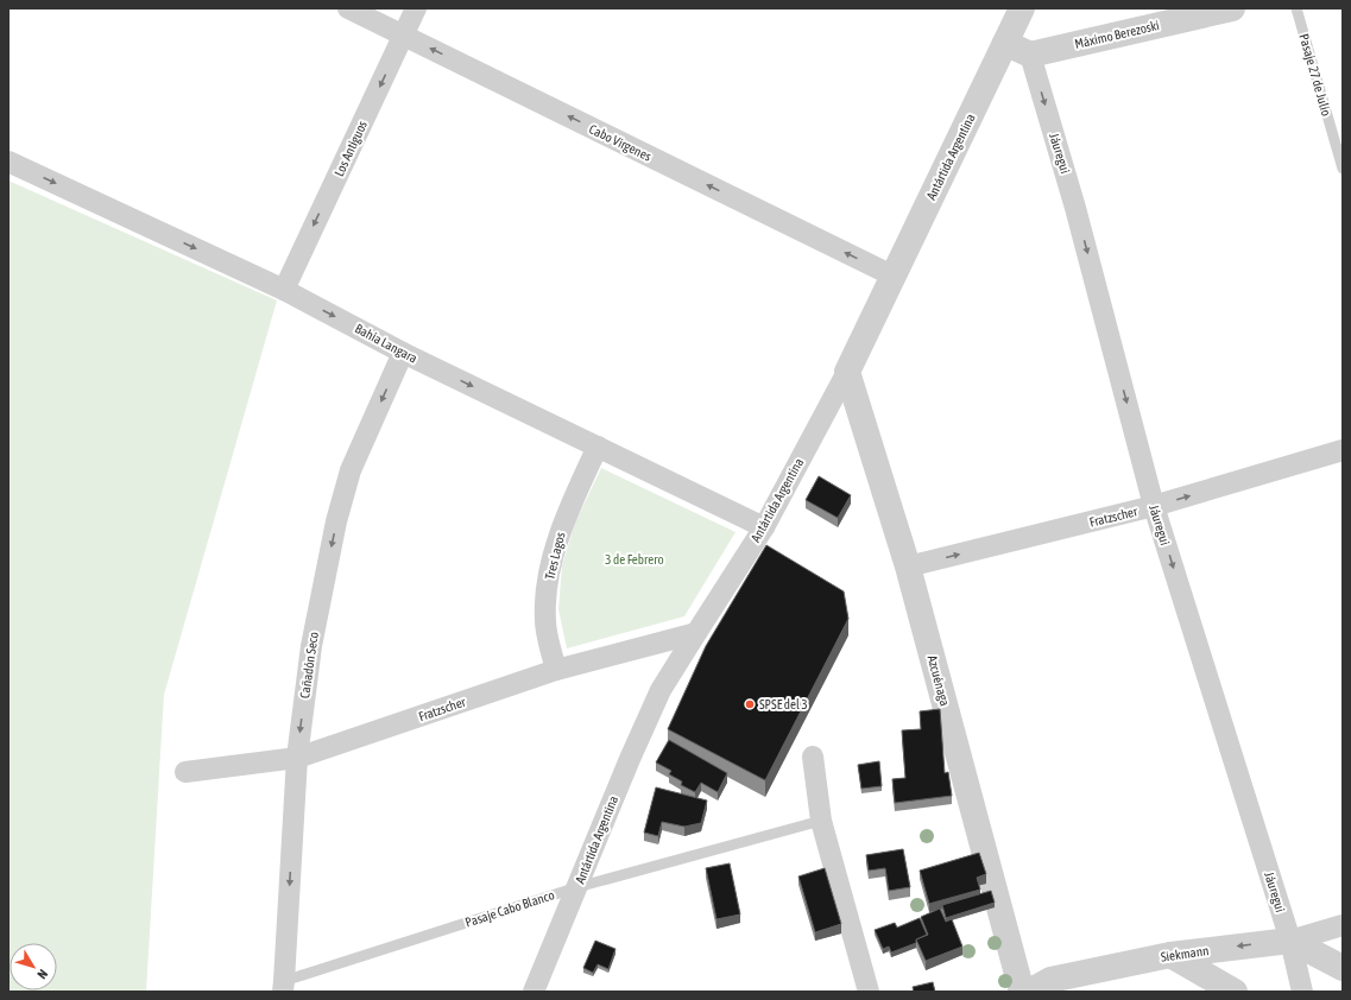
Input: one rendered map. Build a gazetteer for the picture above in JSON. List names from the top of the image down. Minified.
{"streets":{"street":["Máximo Berezoski","Cabo Virgenes","Los Antiguos","Jáuregui","Antártida Argentina","Bahía Langara","Fratzscher","Tres Lagos","Cañadón Seco","Azcuénaga","Siekmann"],"lane":["Pasaje 27 de Julio","Pasaje Cabo Blanco"]},"crossings":[["Máximo Berezoski","Jáuregui"],["Cabo Virgenes","Los Antiguos"],["Cabo Virgenes","Antártida Argentina"],["Los Antiguos","Bahía Langara"],["Jáuregui","Fratzscher"],["Jáuregui","Siekmann"],["Antártida Argentina","Bahía Langara"],["Antártida Argentina","Fratzscher"],["Antártida Argentina","Azcuénaga"],["Antártida Argentina","Pasaje Cabo Blanco"],["Bahía Langara","Tres Lagos"],["Bahía Langara","Cañadón Seco"],["Fratzscher","Tres Lagos"],["Fratzscher","Cañadón Seco"],["Fratzscher","Azcuénaga"],["Cañadón Seco","Pasaje Cabo Blanco"]],"one_way":["Cabo Virgenes","Los Antiguos","Jáuregui","Bahía Langara","Fratzscher","Cañadón Seco","Siekmann"],"parks":["3 de Febrero"],"places":["SPSE del 3"],"north":"bottom right"}
